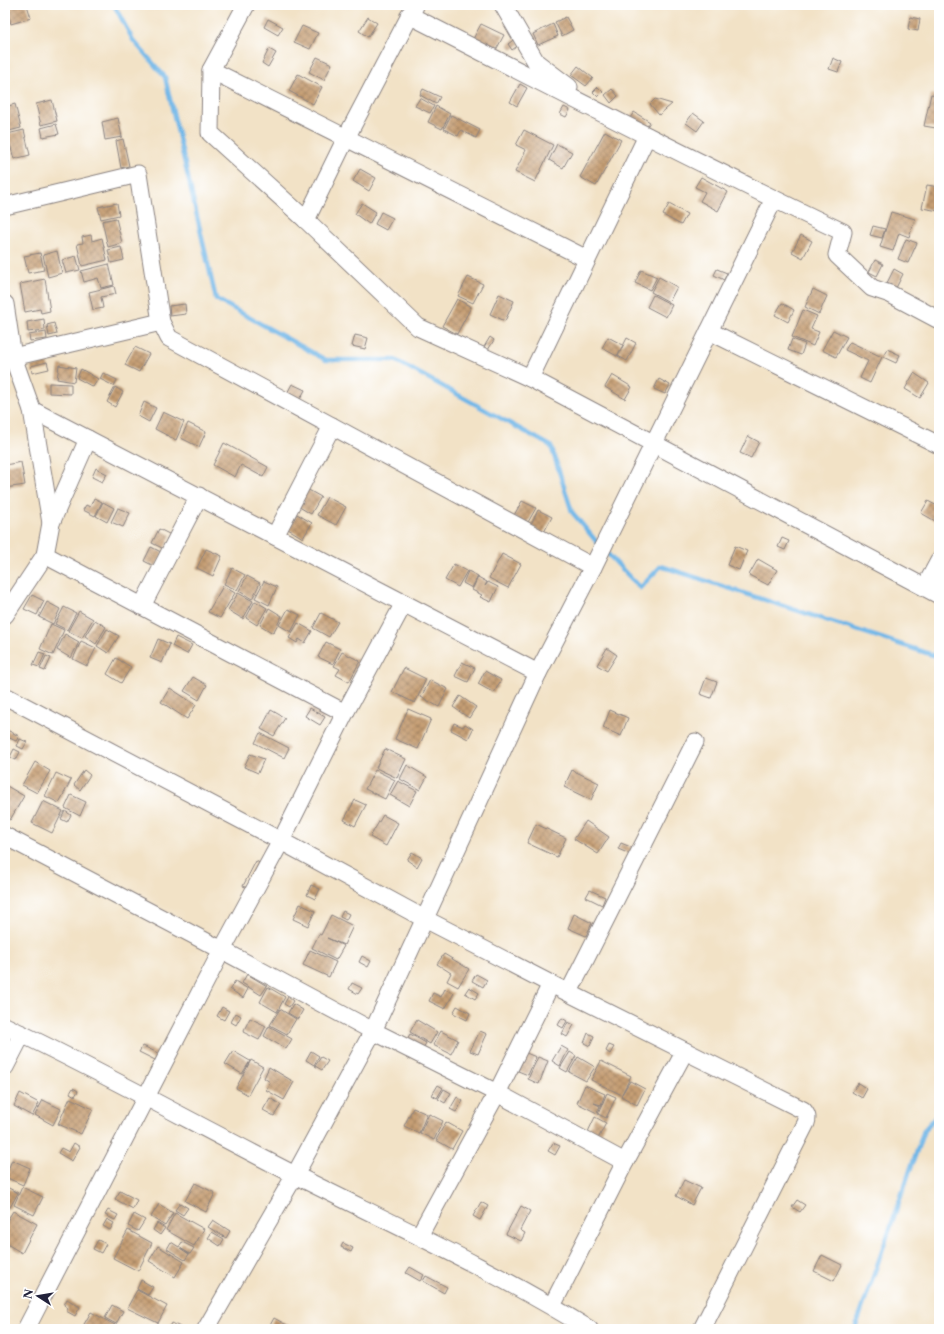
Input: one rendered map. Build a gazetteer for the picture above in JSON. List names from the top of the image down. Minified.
{"north":"left"}
